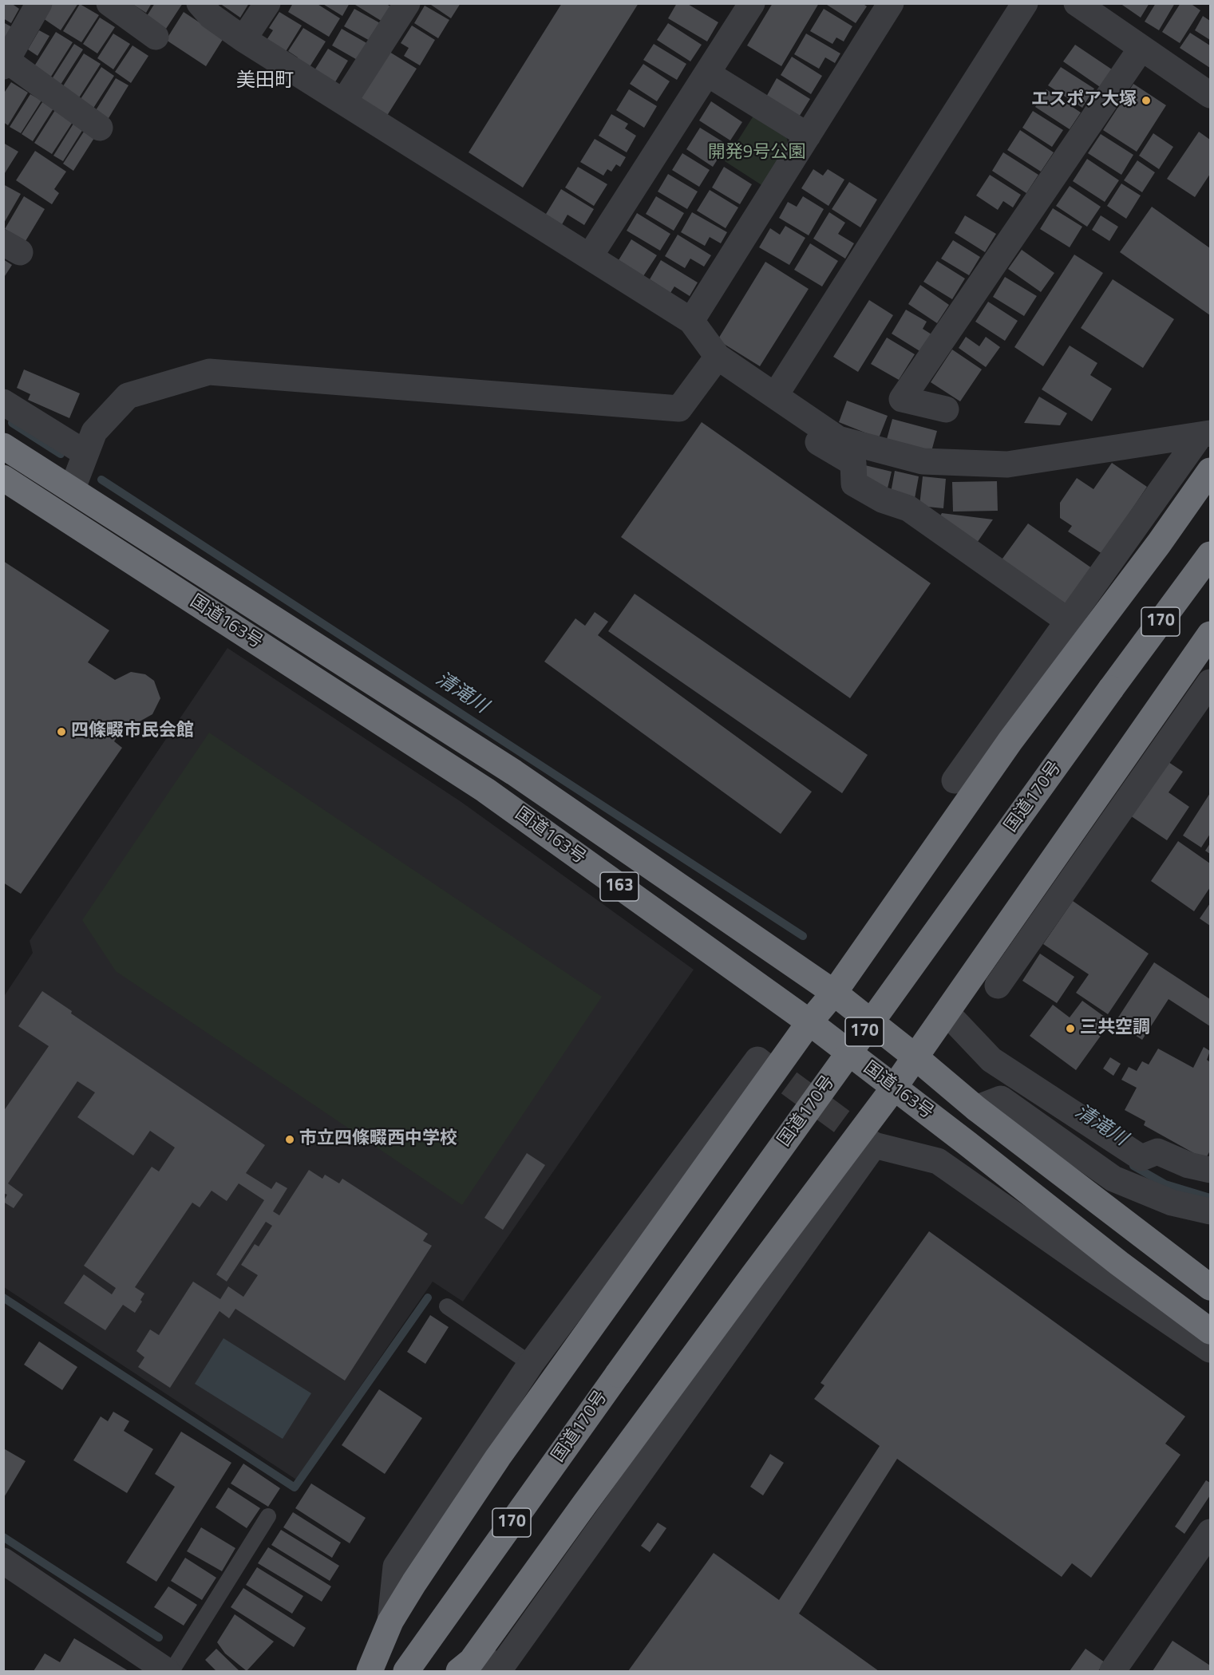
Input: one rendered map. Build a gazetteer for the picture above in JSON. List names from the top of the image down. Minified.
{"streets":{"highway":["170","国道163号","国道170号","163"]},"crossings":[["170","国道163号"]],"districts":["美田町"],"water":["清滝川"],"parks":["開発9号公園"],"places":["エスポア大塚","四條畷市民会館","三共空調","市立四條畷西中学校"]}
